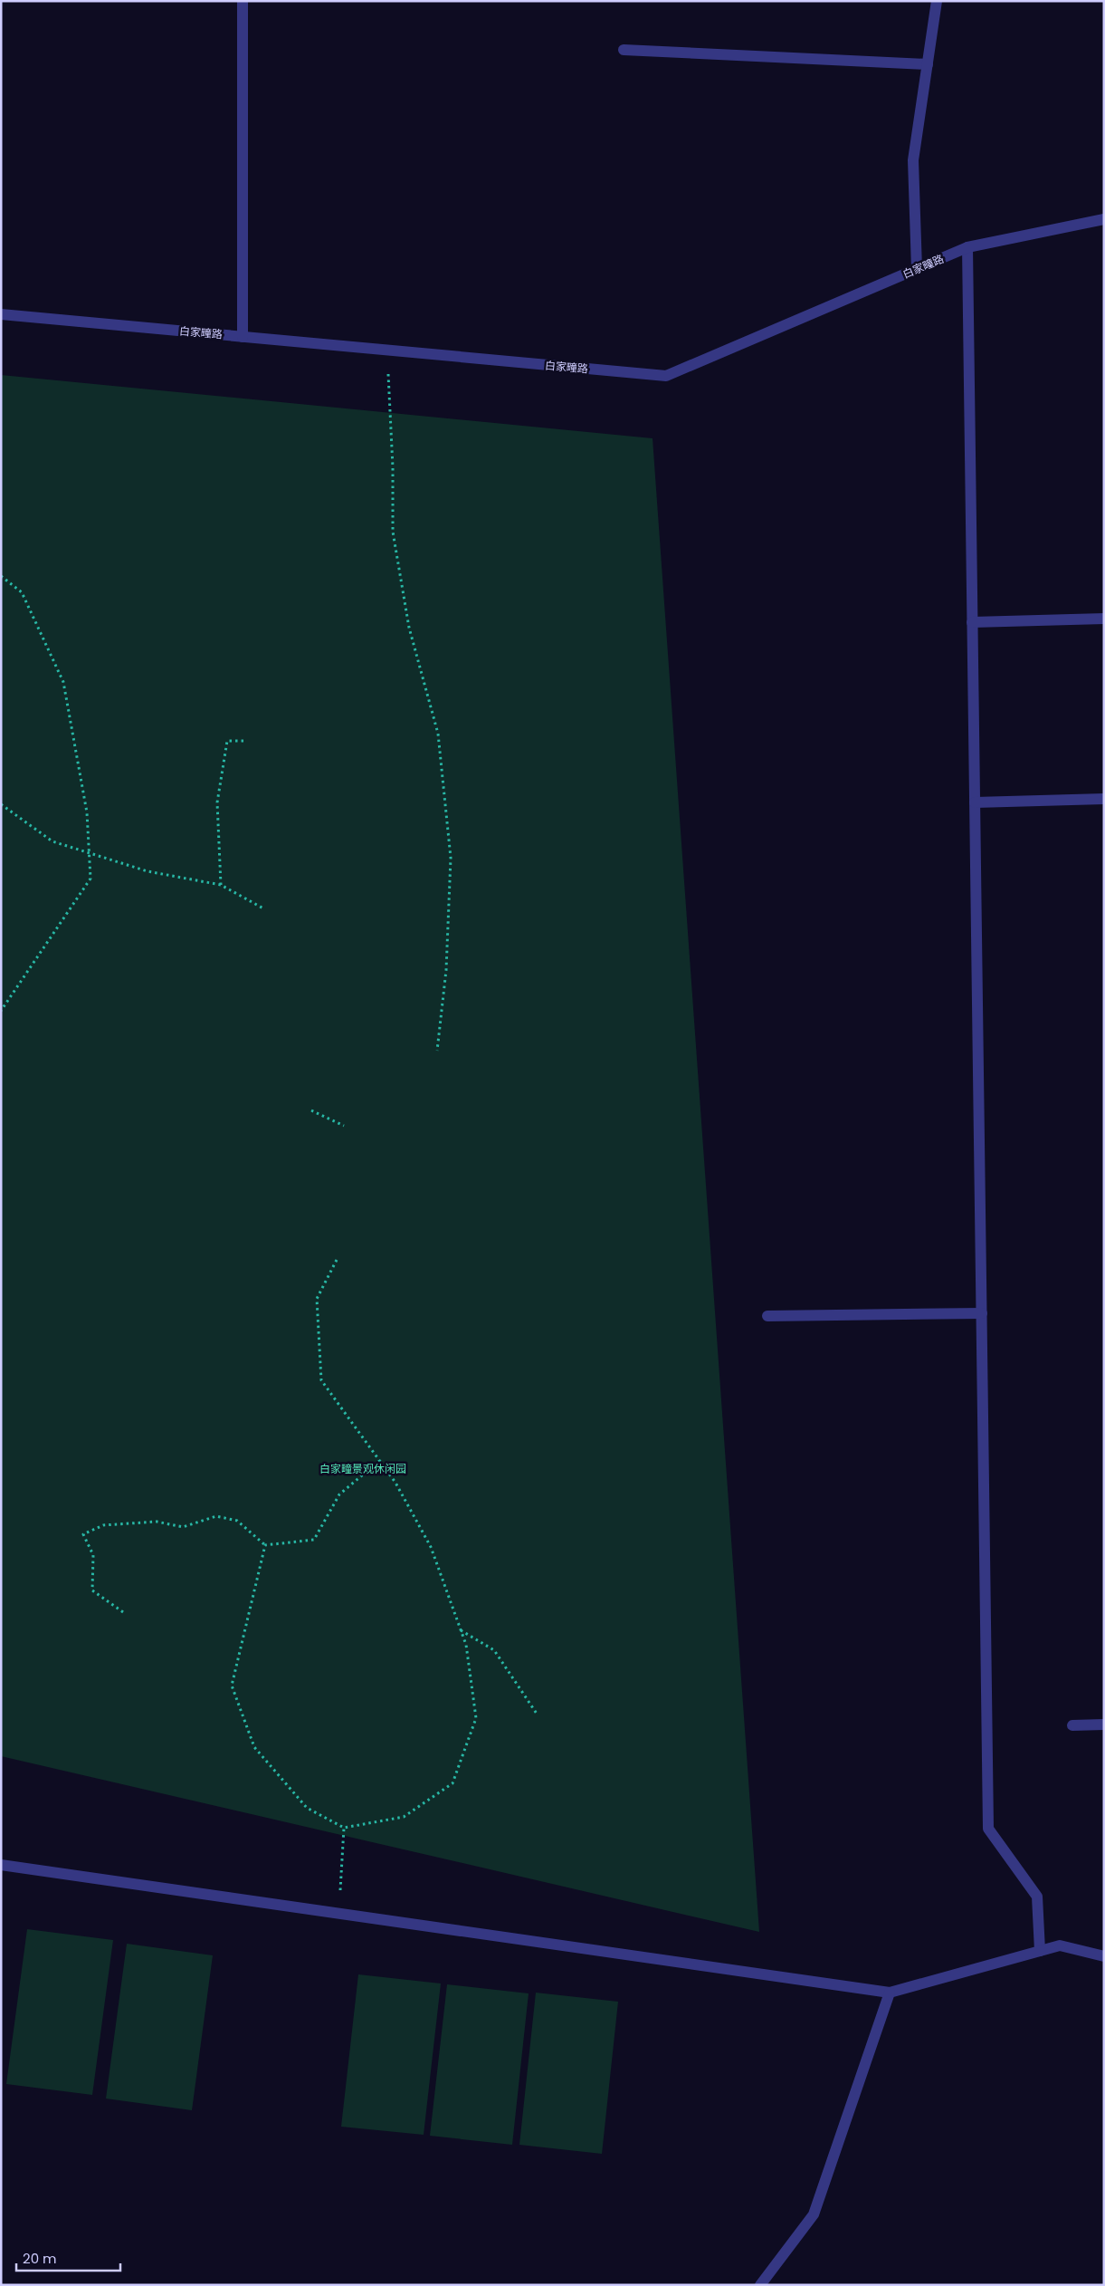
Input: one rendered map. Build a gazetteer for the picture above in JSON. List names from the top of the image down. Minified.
{"streets":{"street":["白家疃路"]},"parks":["白家疃景观休闲园"],"scale_bar":"20 m"}
